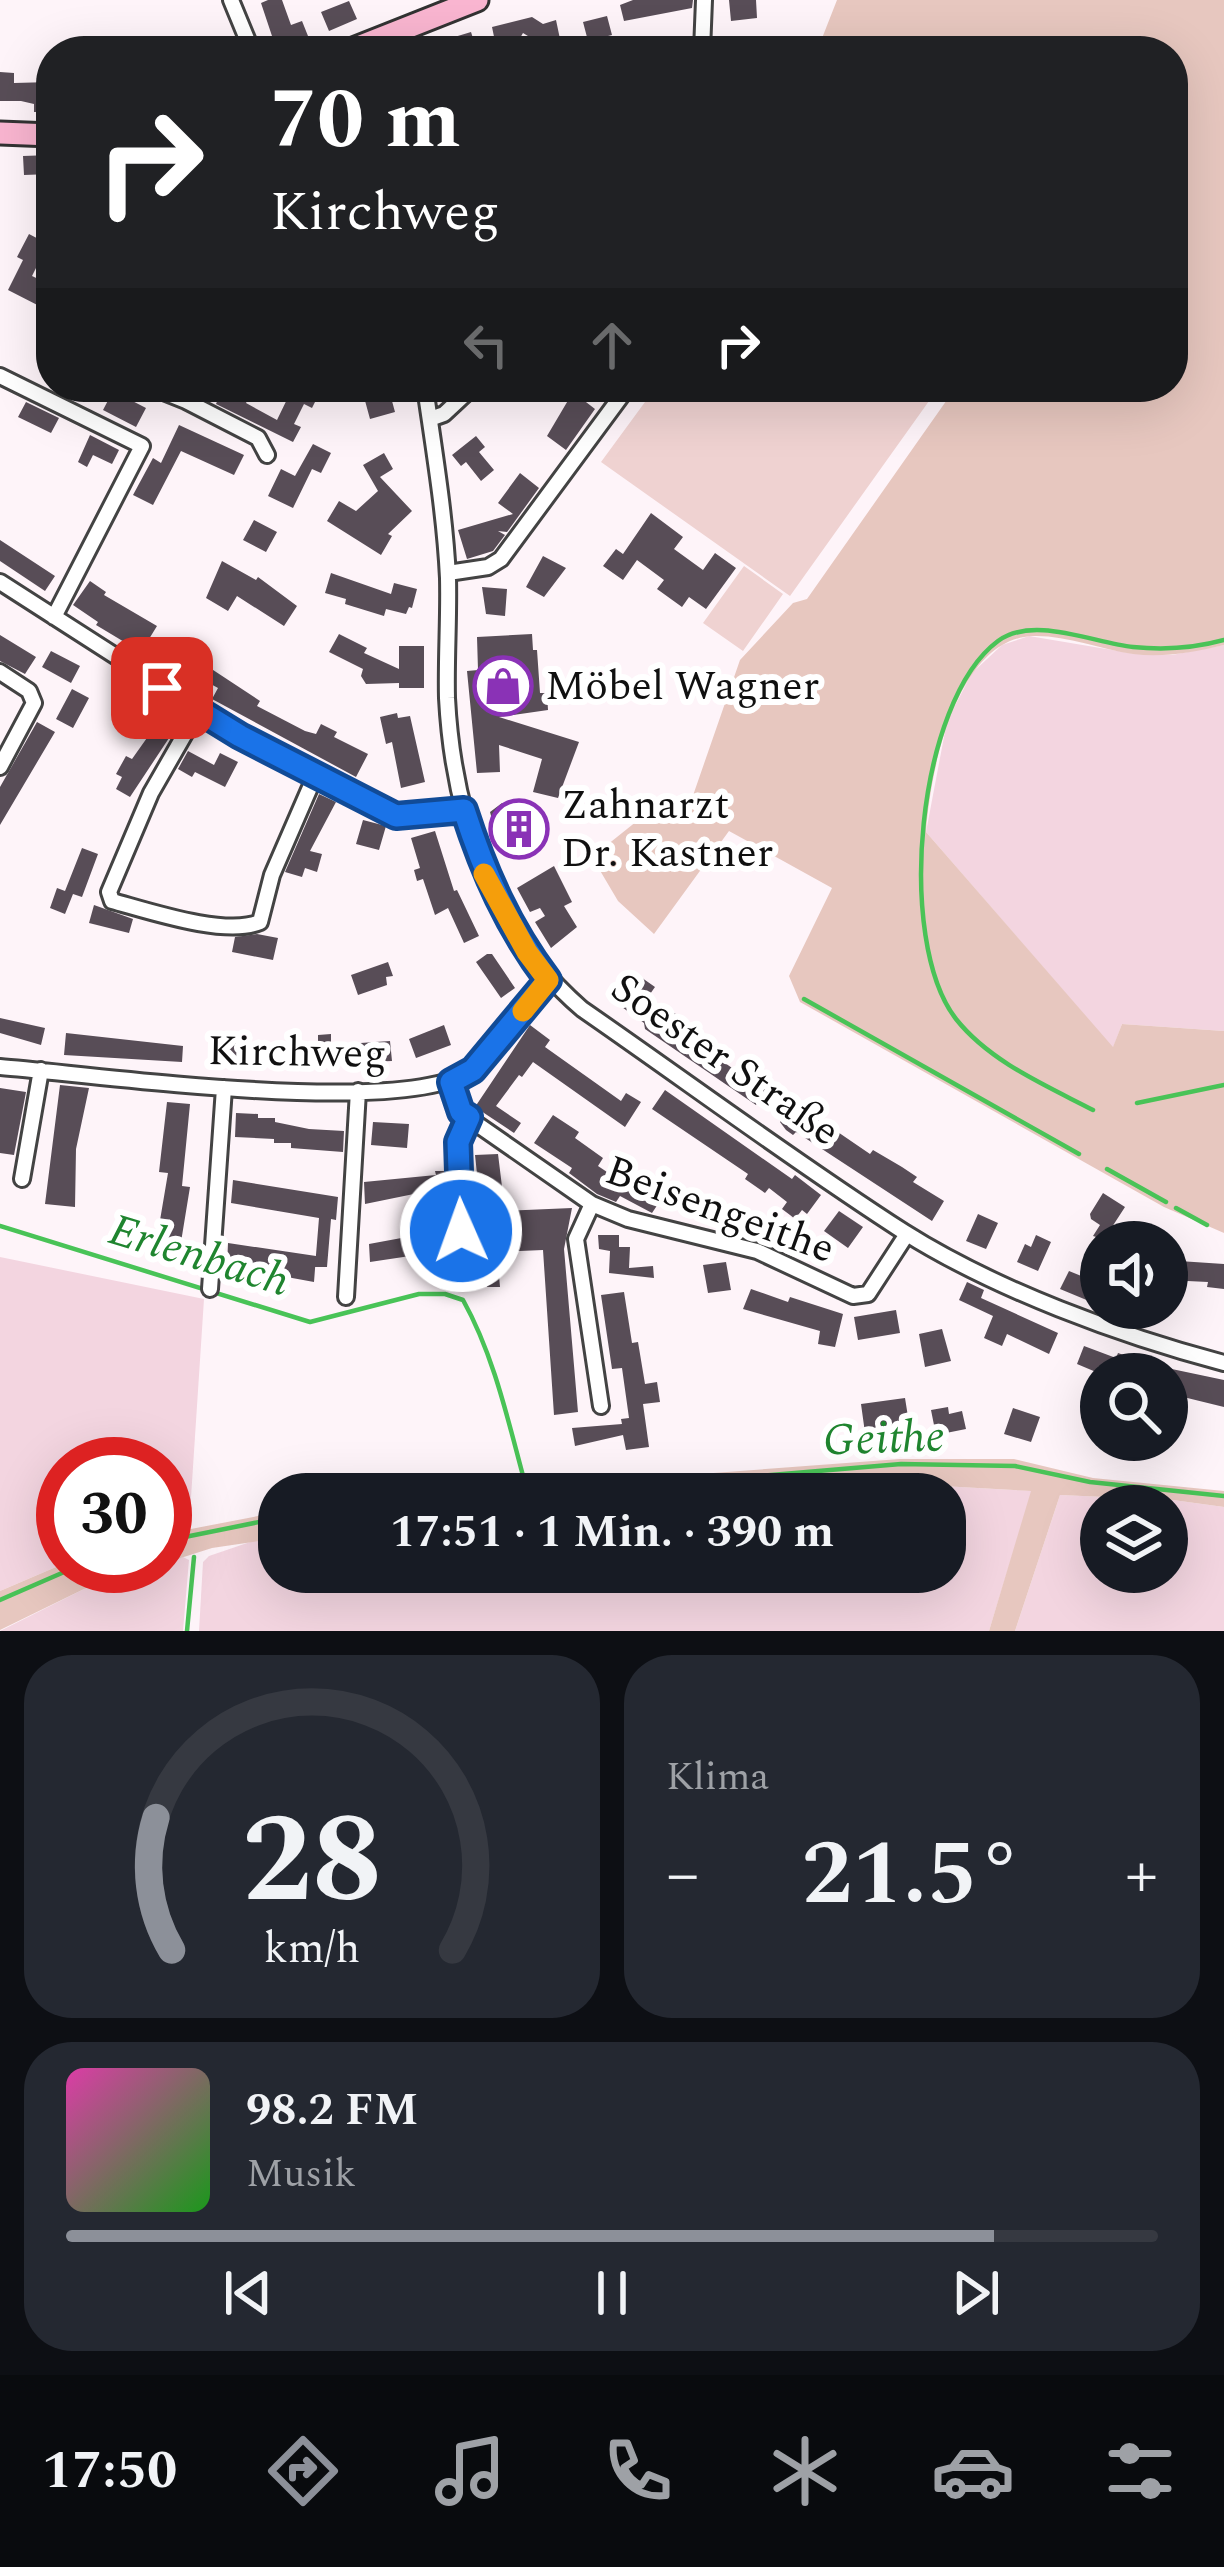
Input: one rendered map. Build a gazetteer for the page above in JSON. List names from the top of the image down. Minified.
{"streets":{"street":["Kirchweg","Soester Straße","Beisengeithe"]},"crossings":[["Kirchweg","Beisengeithe"],["Soester Straße","Beisengeithe"]],"water":["Erlenbach","Geithe"],"places":{"shop":["Möbel Wagner"],"building":["Zahnarzt Dr. Kastner"]},"page":{"turn":["70 m","Kirchweg"],"limit":"30","trip":"17:51 · 1 Min. · 390 m","tile":"Klima","heat":["−","21.5°","+"],"song":["98.2 FM","Musik"],"tabs":"17:50","gauge":["28","km/h"]}}
